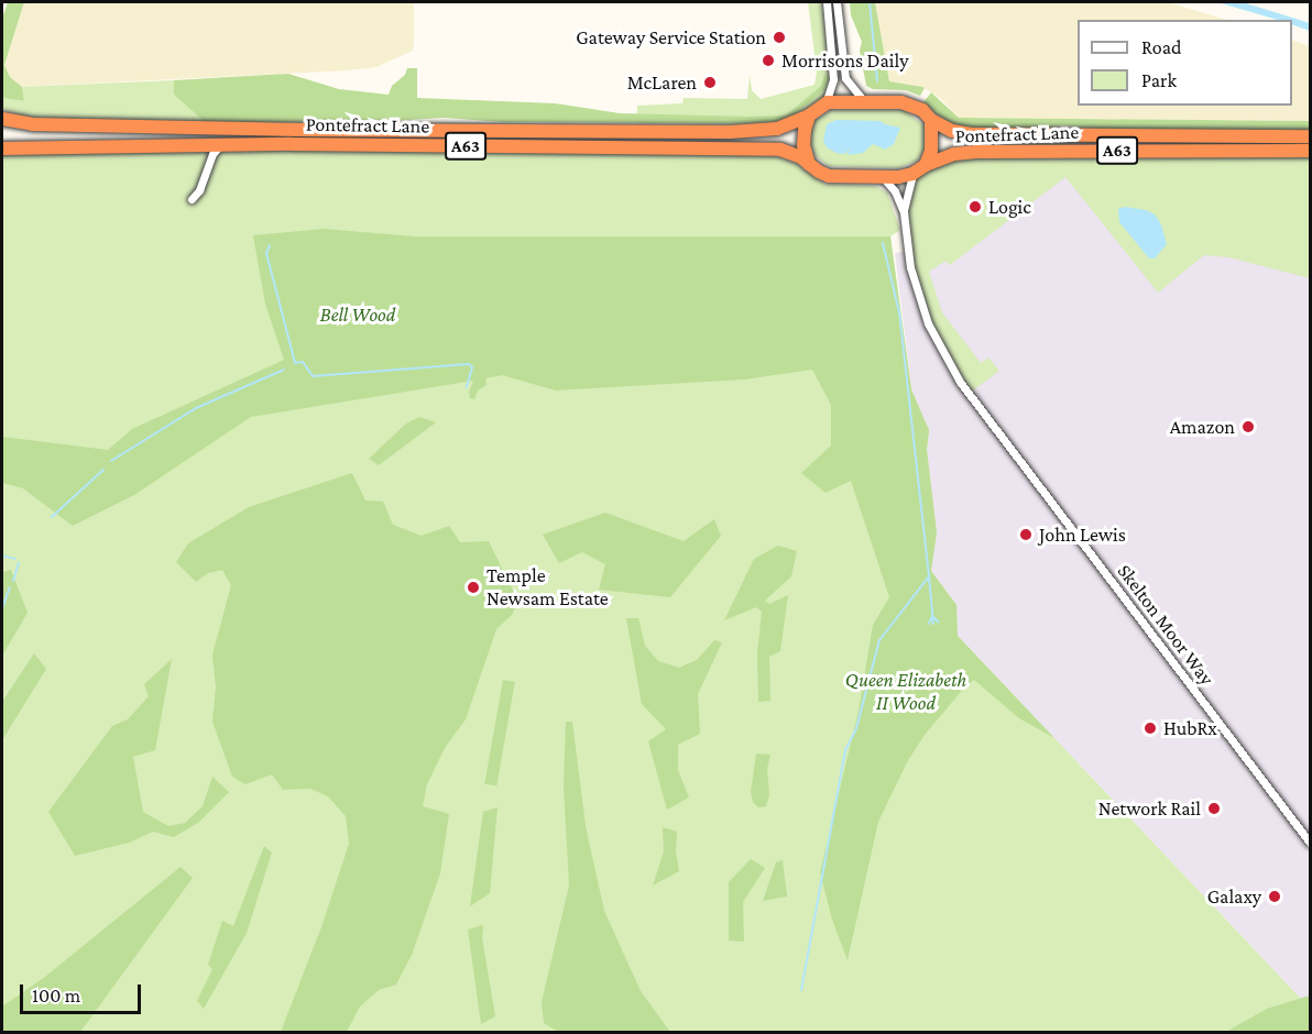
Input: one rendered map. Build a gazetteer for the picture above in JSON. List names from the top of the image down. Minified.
{"streets":{"highway":["Pontefract Lane","A63"],"street":["Skelton Moor Way"]},"crossings":[["Pontefract Lane","A63"],["Pontefract Lane","Skelton Moor Way"],["A63","Skelton Moor Way"]],"parks":["Bell Wood","Queen Elizabeth II Wood"],"places":["Gateway Service Station","Morrisons Daily","McLaren","Logic","Amazon","John Lewis","Temple Newsam Estate","HubRx","Network Rail","Galaxy"],"legend":["Road","Park"],"scale_bar":"100 m"}
